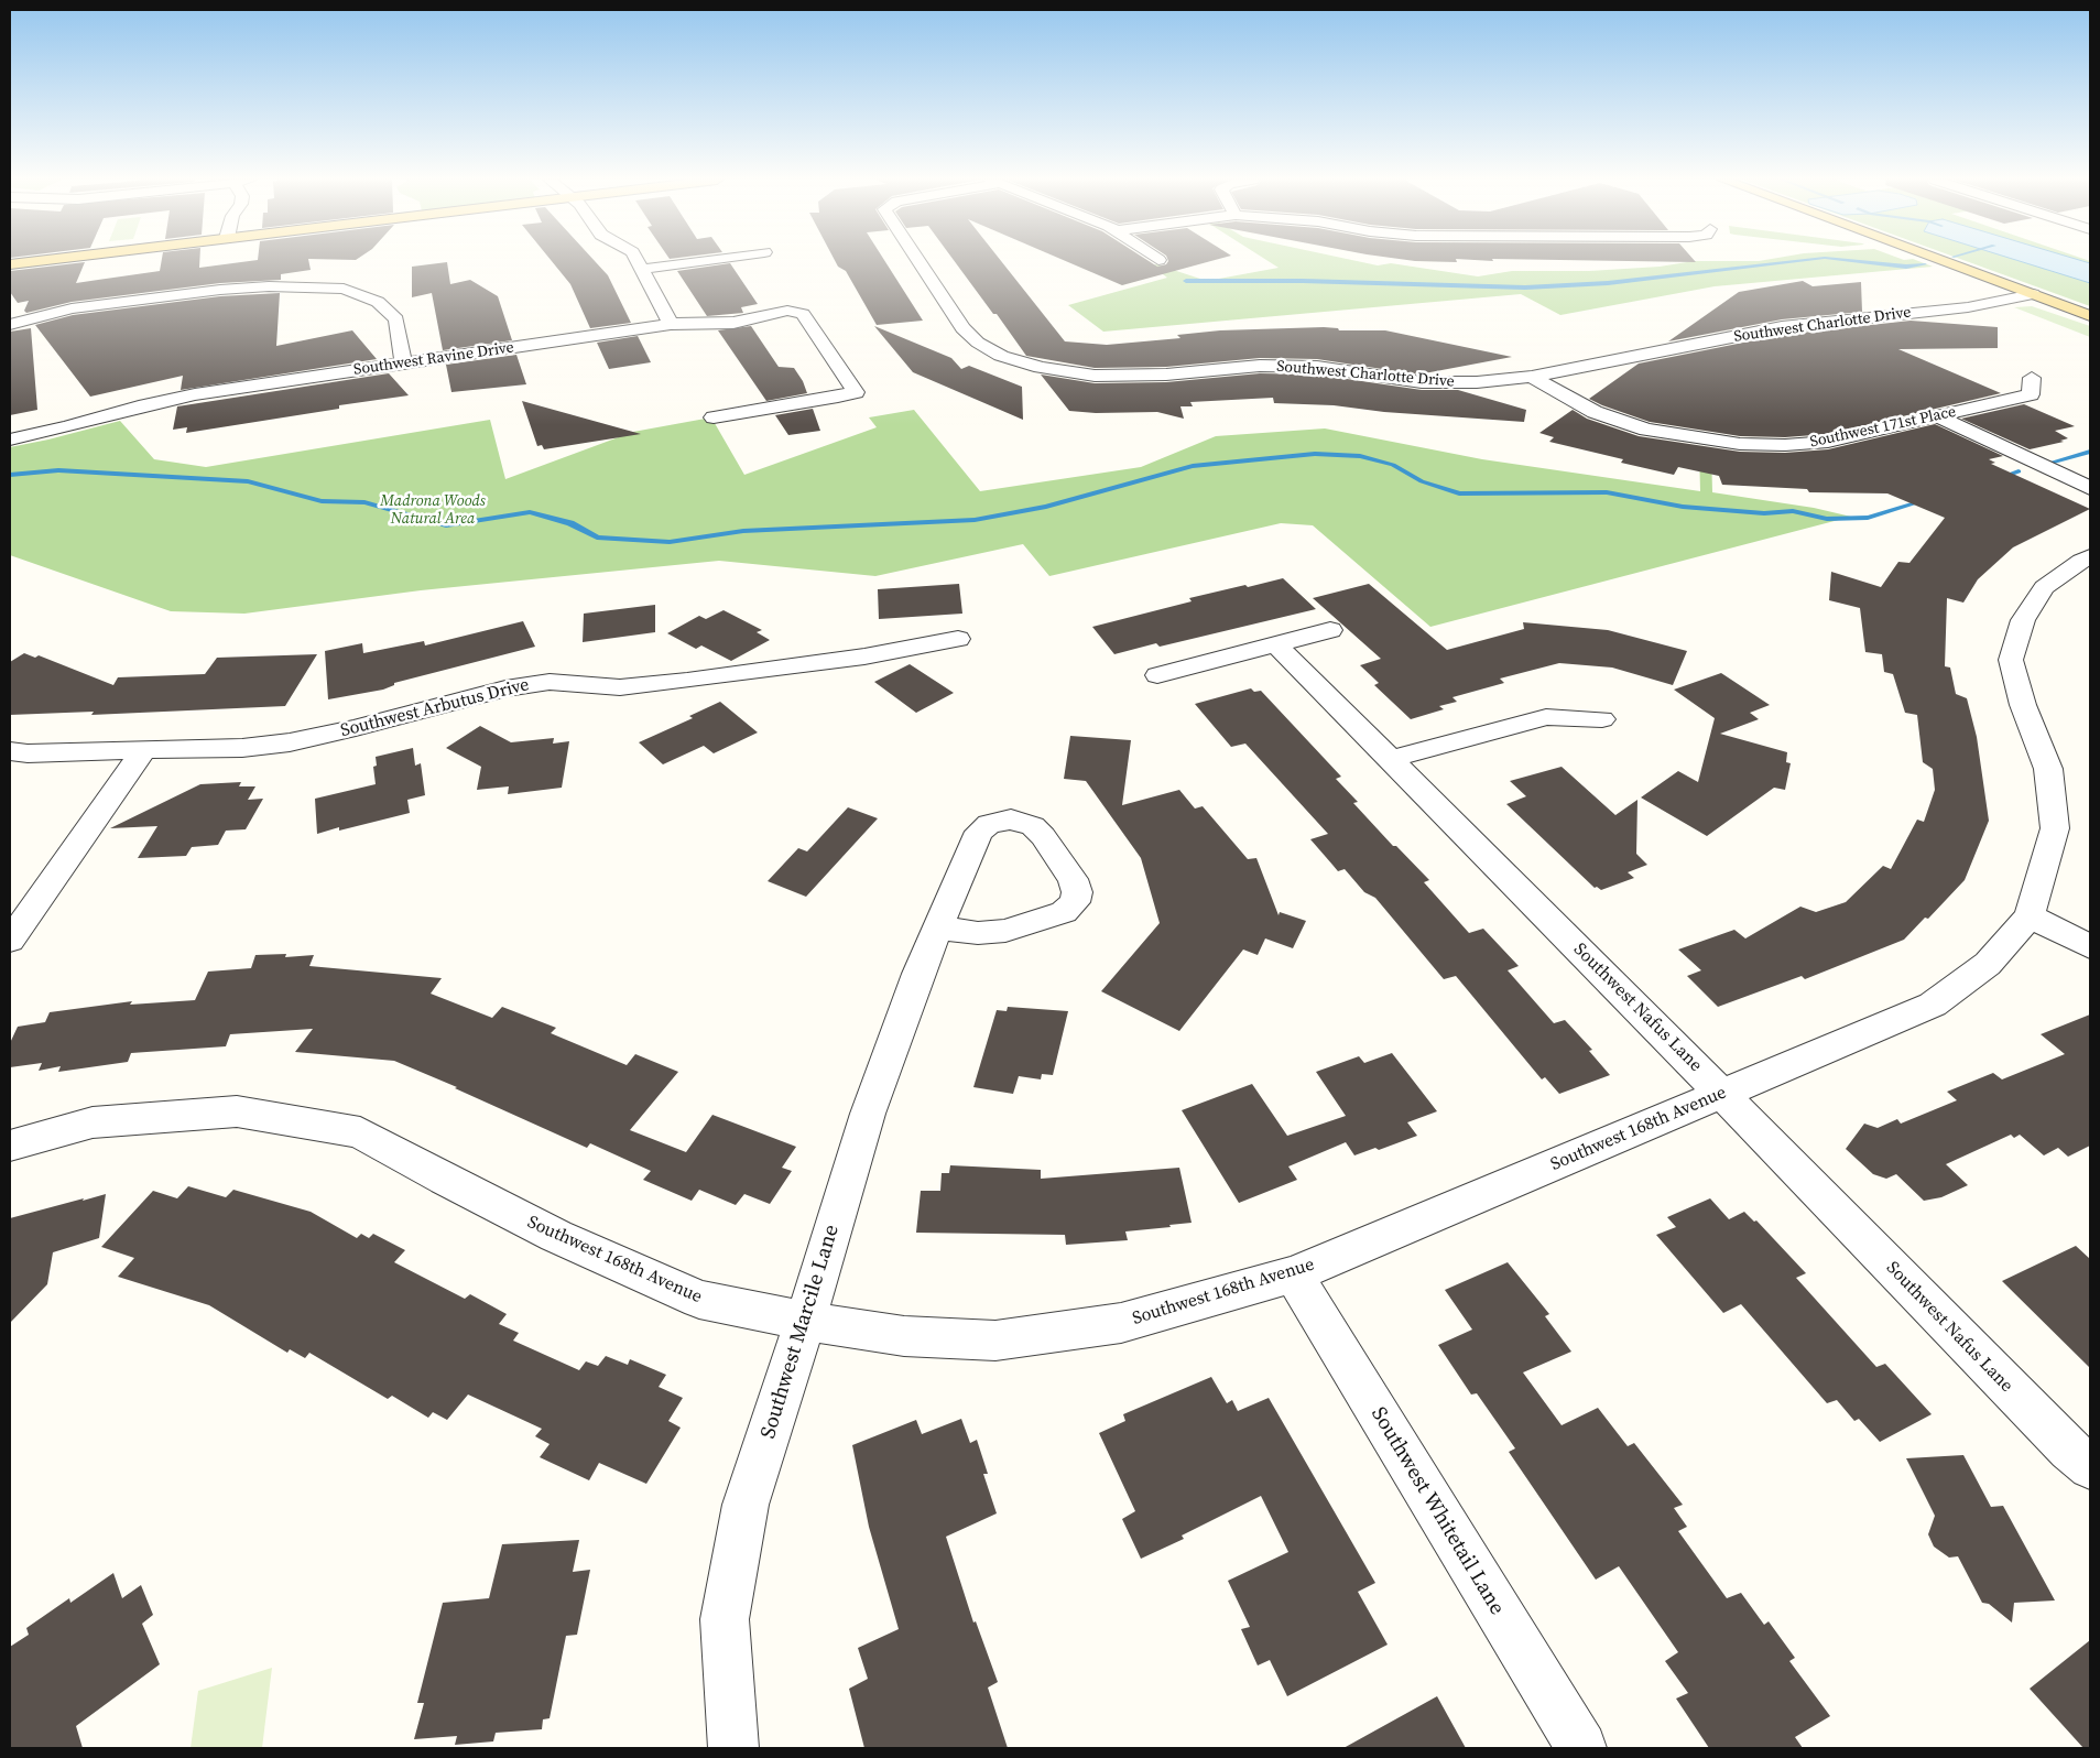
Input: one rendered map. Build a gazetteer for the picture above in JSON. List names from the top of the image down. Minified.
{"streets":{"street":["Southwest Charlotte Drive","Southwest Ravine Drive","Southwest 171st Place","Southwest Arbutus Drive","Southwest Nafus Lane","Southwest 168th Avenue","Southwest Marcile Lane","Southwest Whitetail Lane"]},"crossings":[["Southwest Charlotte Drive","Southwest 171st Place"],["Southwest Nafus Lane","Southwest 168th Avenue"],["Southwest 168th Avenue","Southwest Marcile Lane"],["Southwest 168th Avenue","Southwest Whitetail Lane"]],"parks":["Madrona Woods Natural Area"]}
